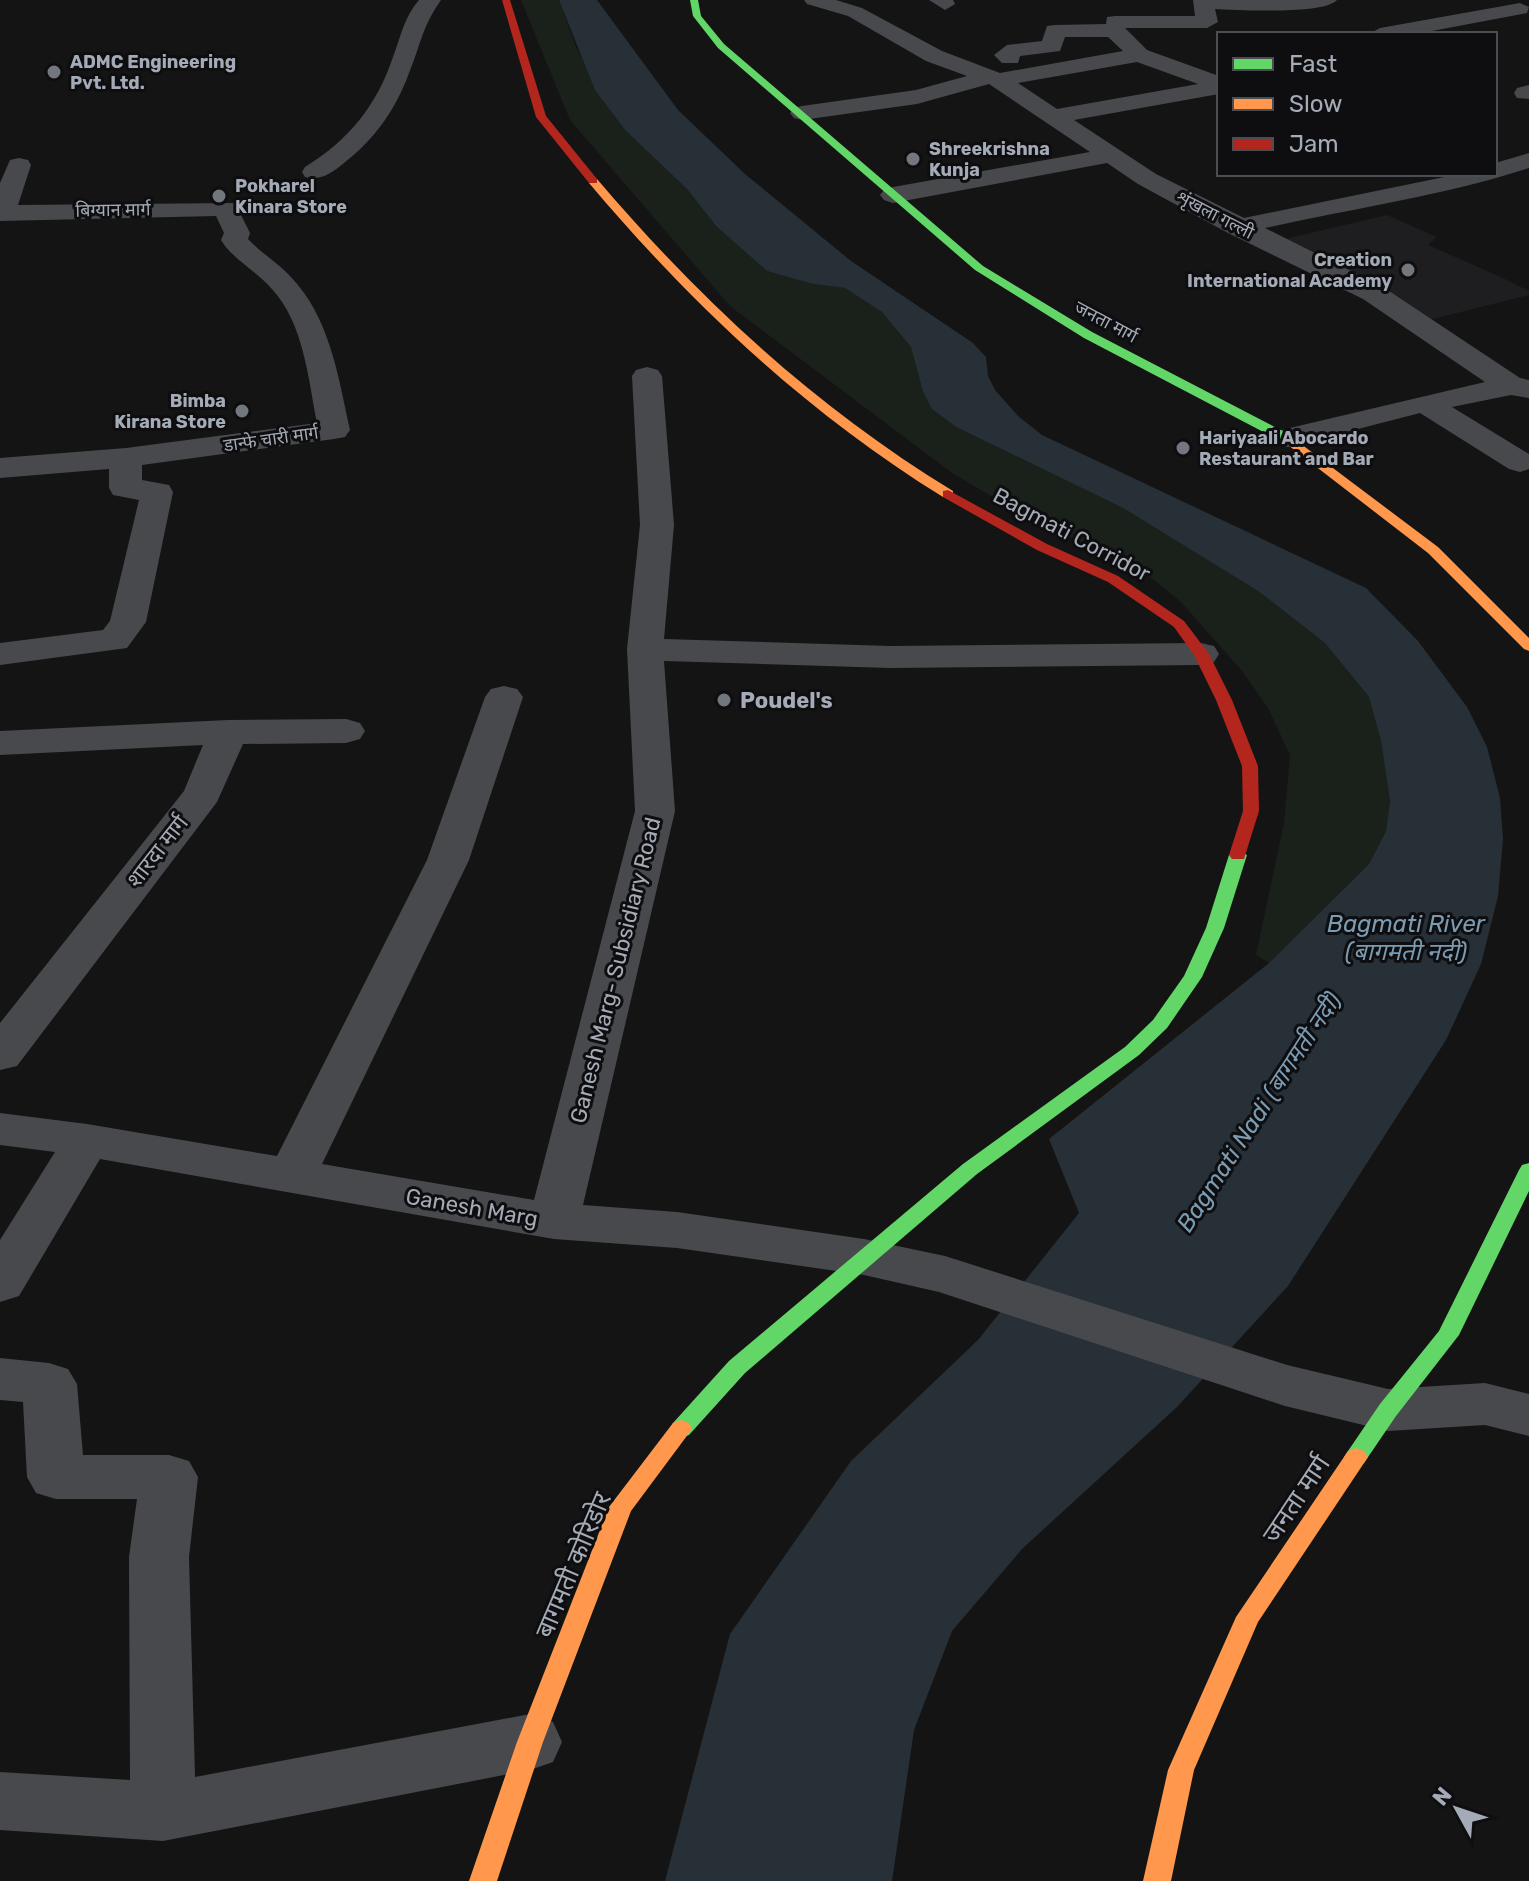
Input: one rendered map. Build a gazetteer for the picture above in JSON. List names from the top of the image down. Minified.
{"streets":{"main road":["जनता मार्ग","Bagmati Corridor","बागमती कोरिडोर"],"street":["बिग्यान मार्ग","शृंखला गल्ली","डान्फे चारी मार्ग","शारदा मार्ग","Ganesh Marg- Subsidiary Road","Ganesh Marg"]},"crossings":[["बिग्यान मार्ग","डान्फे चारी मार्ग"],["जनता मार्ग","Ganesh Marg"],["Bagmati Corridor","Ganesh Marg"],["Bagmati Corridor","बागमती कोरिडोर"],["Ganesh Marg- Subsidiary Road","Ganesh Marg"],["Ganesh Marg","बागमती कोरिडोर"]],"water":["Bagmati River (बागमती नदी)","Bagmati Nadi (बागमती नदी)"],"places":["ADMC Engineering Pvt. Ltd.","Shreekrishna Kunja","Pokharel Kinara Store","Creation International Academy","Bimba Kirana Store","Hariyaali Abocardo Restaurant and Bar","Poudel's"],"legend":["Fast","Slow","Jam"],"north":"top left"}
